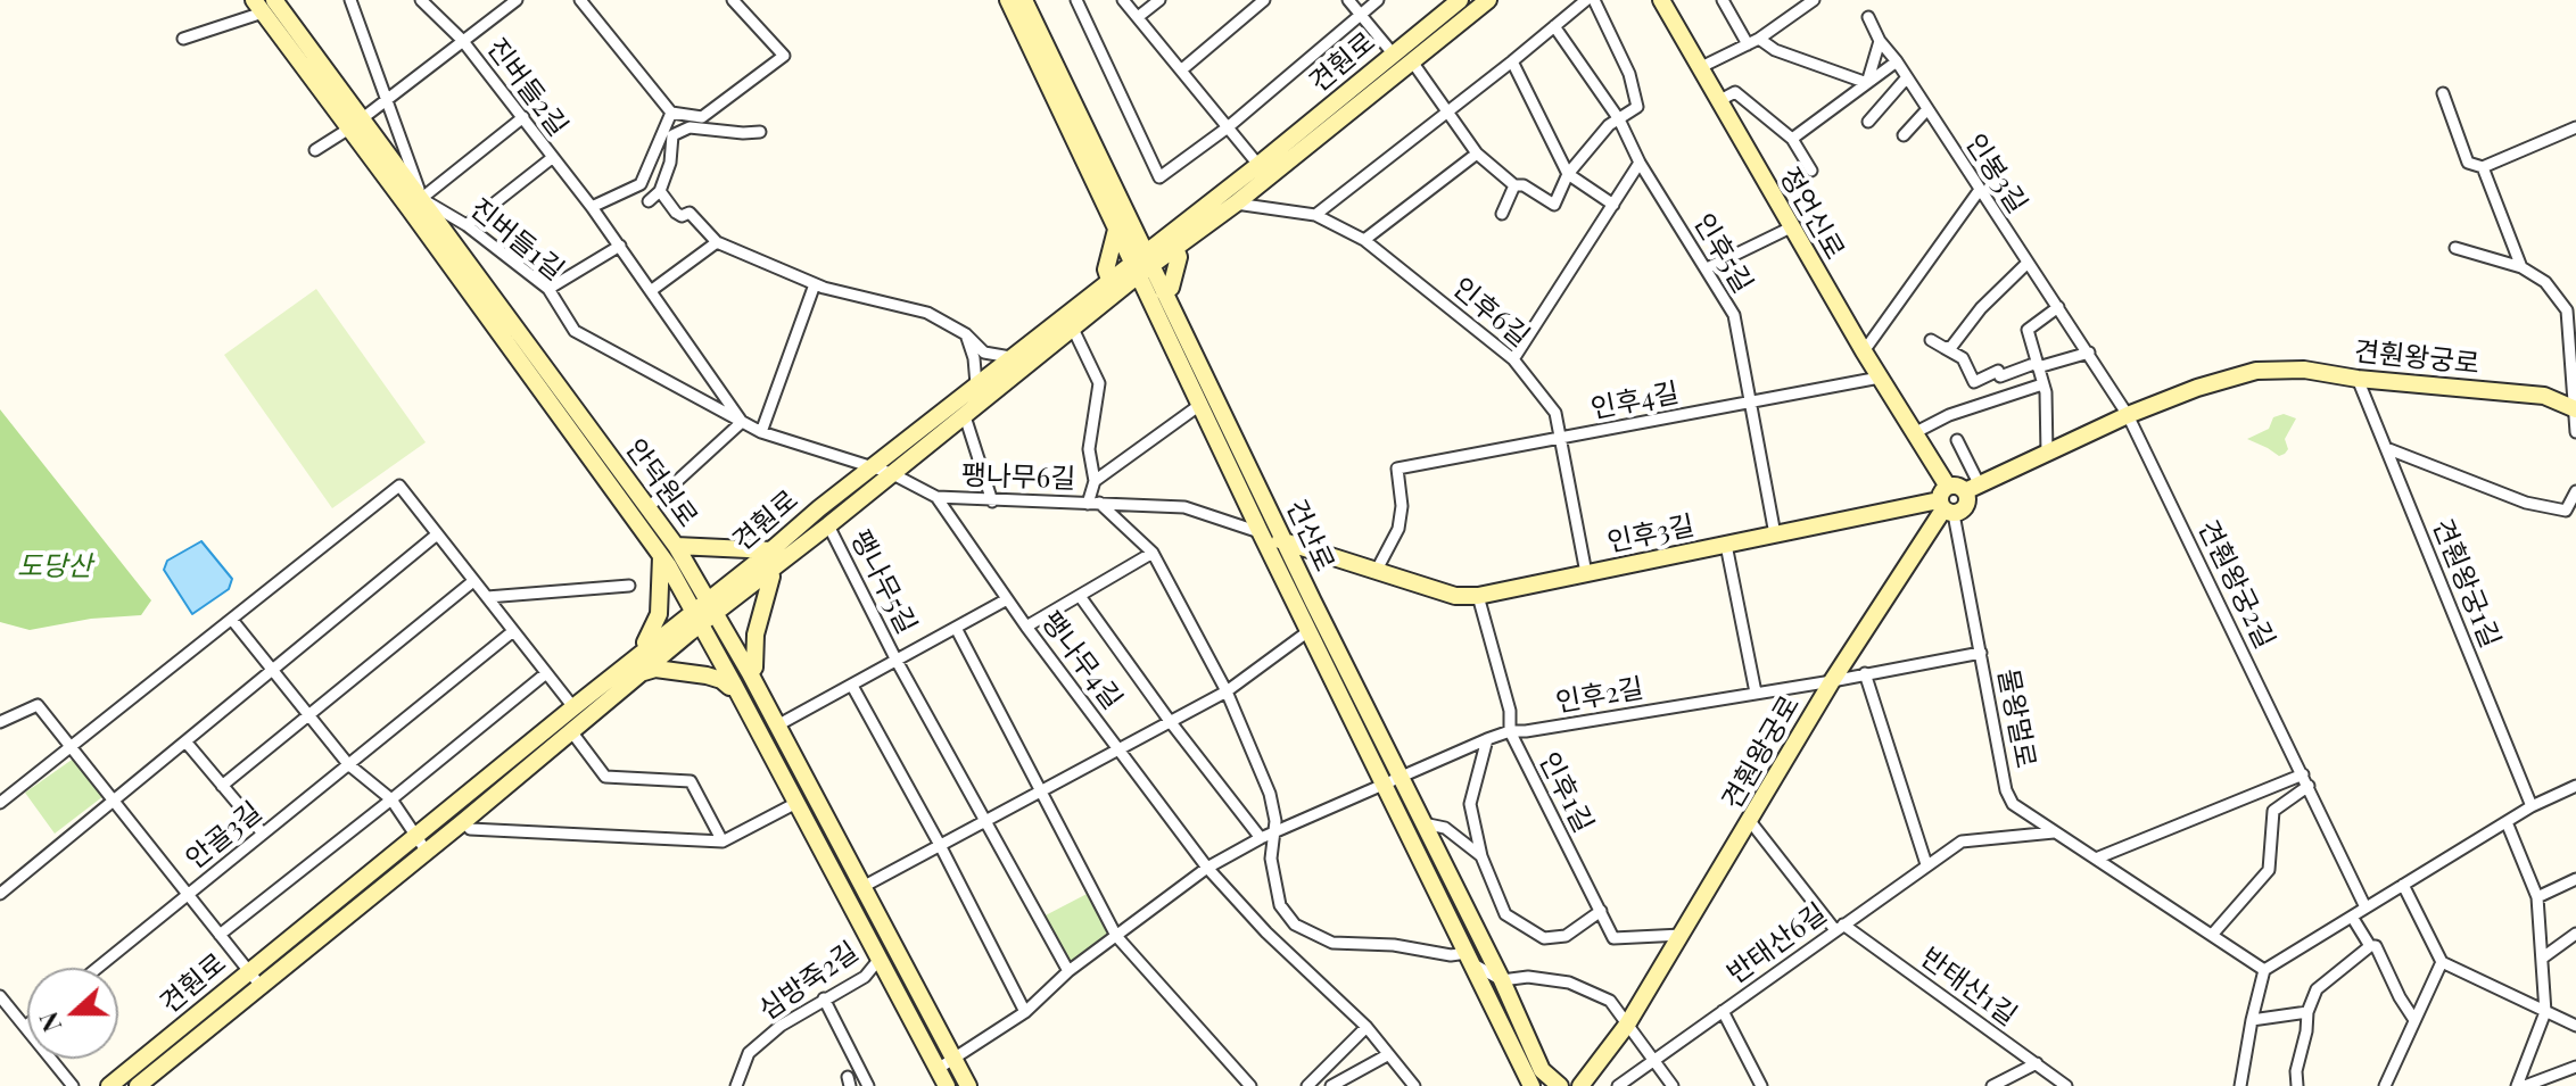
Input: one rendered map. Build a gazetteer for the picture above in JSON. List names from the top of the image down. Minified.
{"streets":{"street":["견훤로","진버들2길","인봉3길","정언신로","진버들1길","인후5길","인후6길","견훤왕궁로","인후4길","팽나무6길","안덕원로","인후3길","건산로","팽나무5길","견훤왕궁1길","견훤왕궁2길","팽나무4길","인후2길","물왕멀로","인후1길","안골3길","반태산6길","심방죽2길","반태산1길"]},"crossings":[["견훤로","진버들1길"],["견훤로","인후6길"],["견훤로","팽나무6길"],["견훤로","안덕원로"],["견훤로","건산로"],["견훤로","팽나무5길"],["견훤로","안골3길"],["진버들2길","진버들1길"],["인봉3길","견훤왕궁로"],["인봉3길","견훤왕궁2길"],["정언신로","견훤왕궁로"],["정언신로","인후4길"],["정언신로","인후3길"],["정언신로","물왕멀로"],["진버들1길","팽나무6길"],["진버들1길","안덕원로"],["인후5길","인후4길"],["인후5길","인후3길"],["인후6길","인후4길"],["인후6길","인후3길"],["견훤왕궁로","인후3길"],["견훤왕궁로","견훤왕궁1길"],["견훤왕궁로","견훤왕궁2길"],["견훤왕궁로","인후2길"],["견훤왕궁로","물왕멀로"],["견훤왕궁로","인후1길"],["견훤왕궁로","반태산1길"],["인후4길","인후3길"],["팽나무6길","인후3길"],["팽나무6길","건산로"],["팽나무6길","팽나무5길"],["팽나무6길","팽나무4길"],["안덕원로","팽나무5길"],["안덕원로","팽나무4길"],["안덕원로","인후2길"],["안덕원로","심방죽2길"],["인후3길","건산로"],["인후3길","물왕멀로"],["인후3길","인후1길"],["건산로","팽나무4길"],["건산로","인후2길"],["팽나무5길","팽나무4길"],["팽나무4길","인후2길"],["인후2길","물왕멀로"],["인후2길","인후1길"],["물왕멀로","반태산6길"],["반태산6길","반태산1길"]],"parks":["도당산"],"north":"left"}
